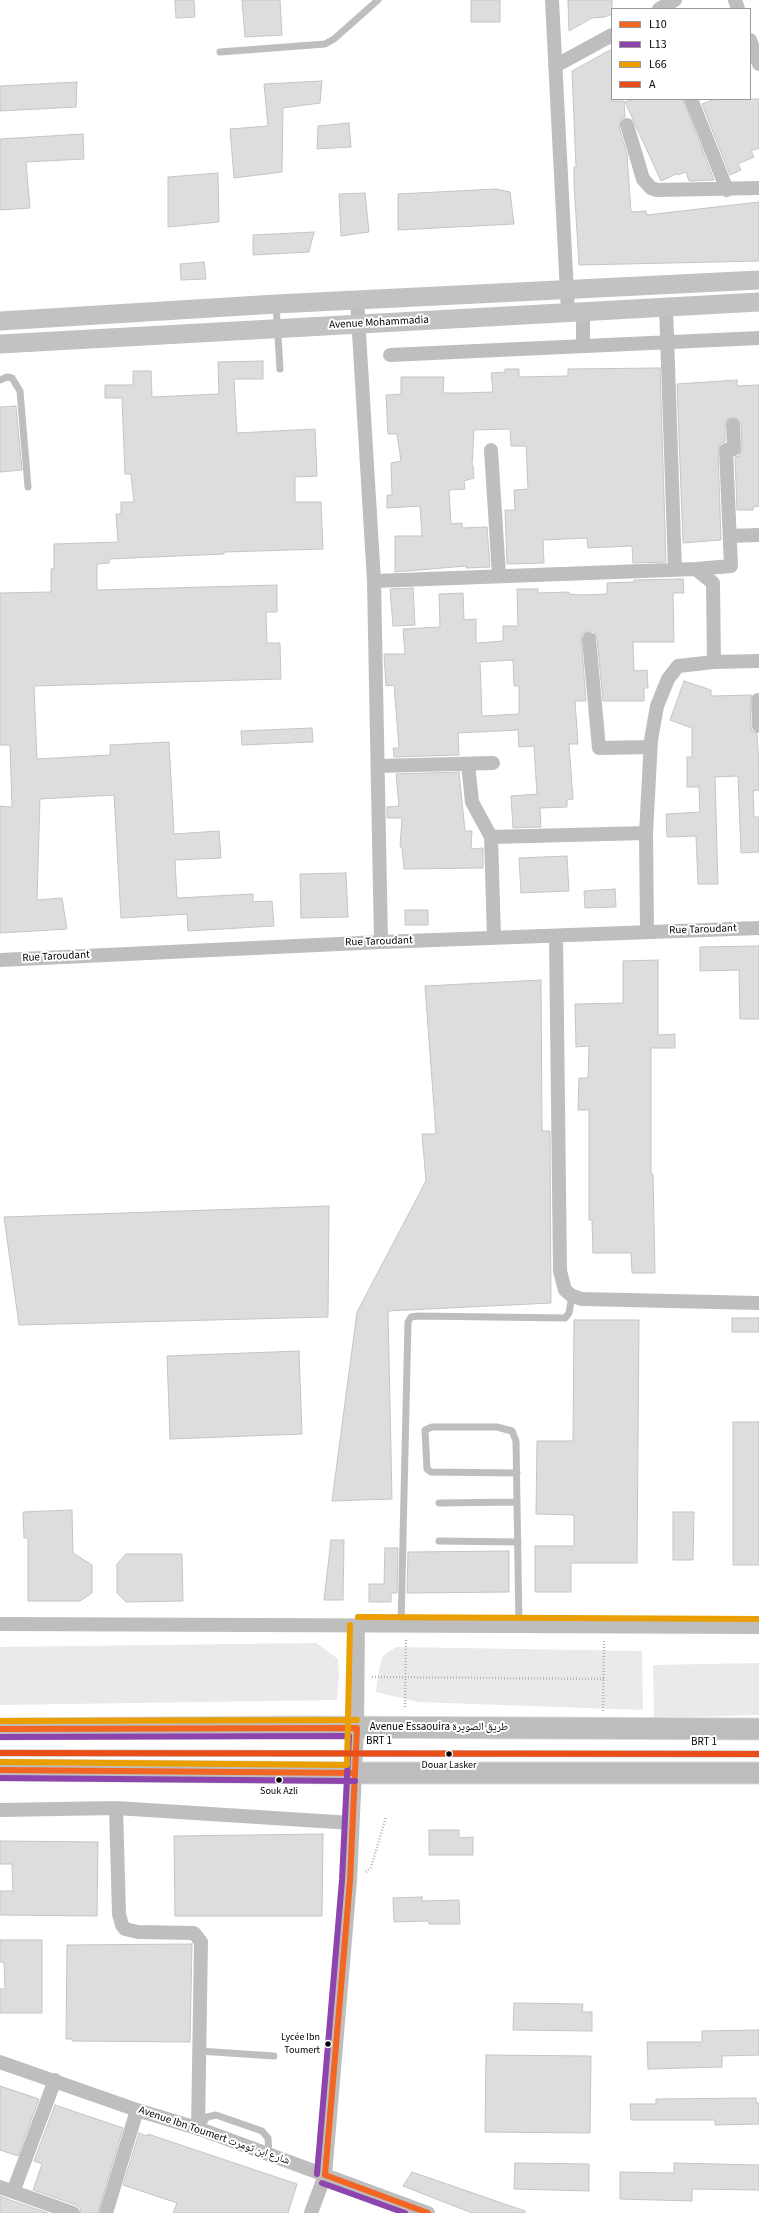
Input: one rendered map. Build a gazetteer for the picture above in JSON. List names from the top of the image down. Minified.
{"streets":{"main road":["Avenue Essaouira طريق الصويرة"],"street":["Avenue Mohammadia","Rue Taroudant","Avenue Ibn Toumert شارع ابن تومرت"],"lane":["BRT 1"]},"places":["Douar Lasker","Souk Azli","Lycée Ibn Toumert"],"lines":["transit line L66","transit line L10","transit line L13","transit line A"],"legend":["L10","L13","L66","A"]}
